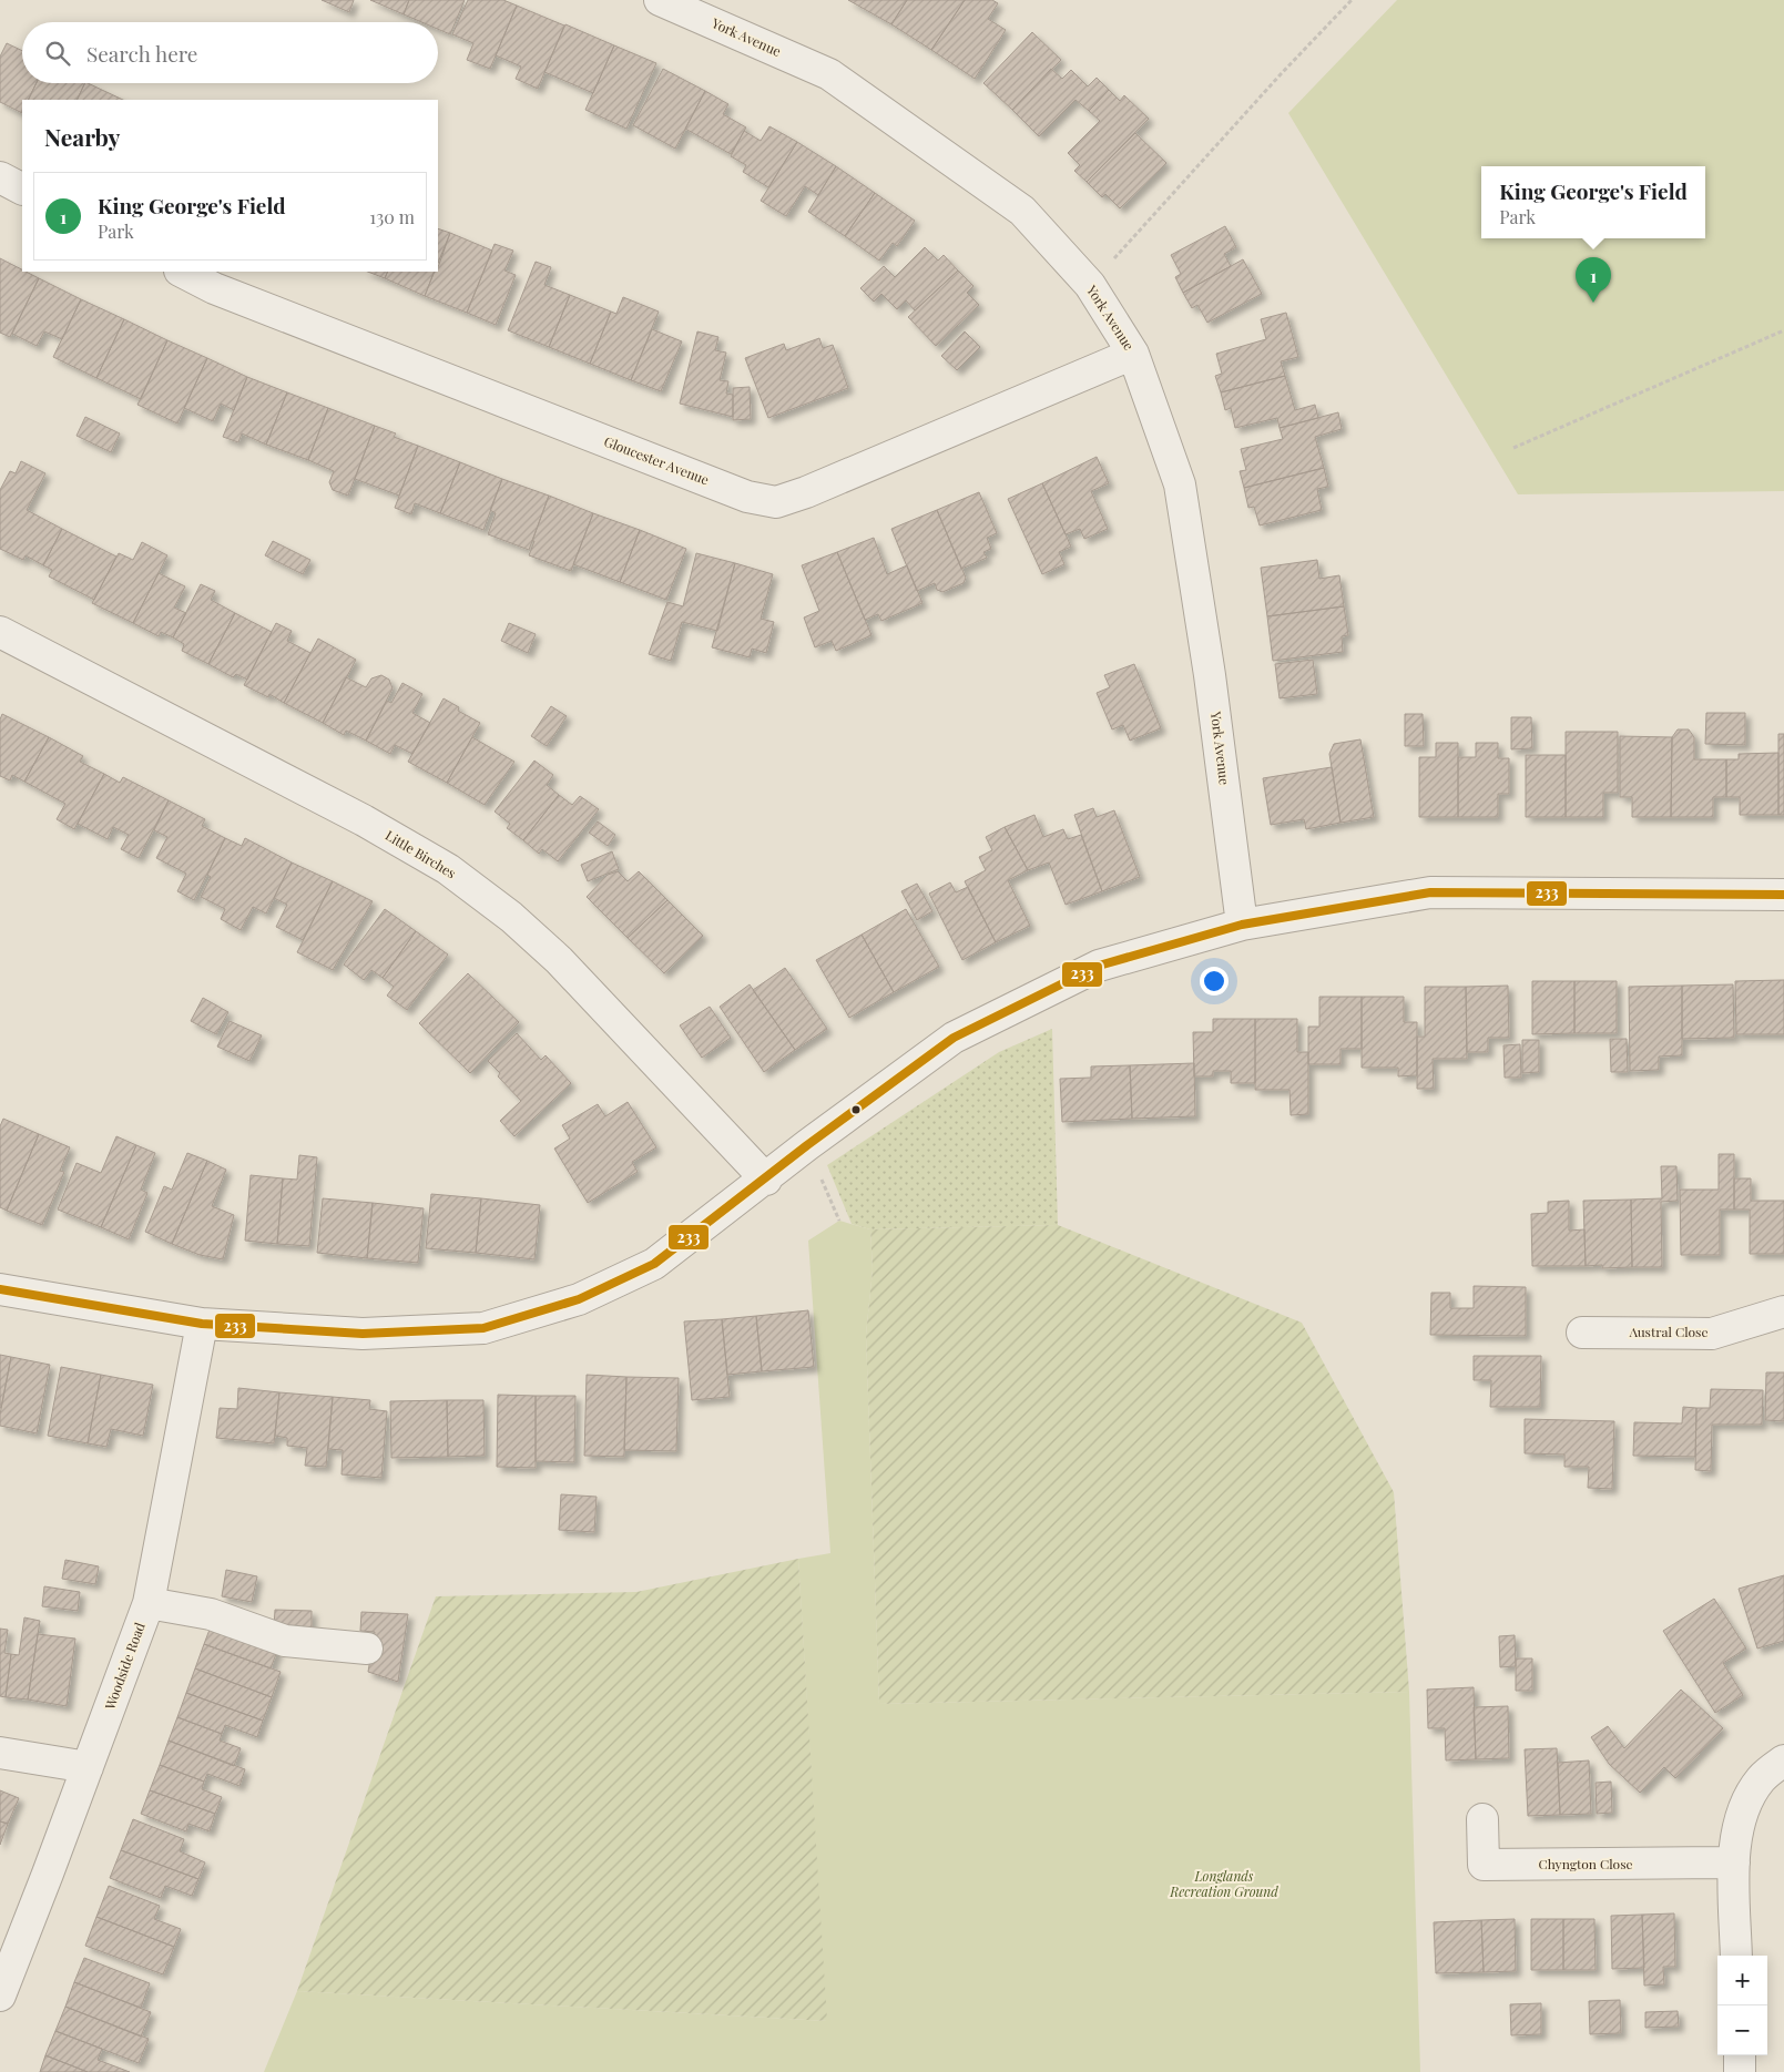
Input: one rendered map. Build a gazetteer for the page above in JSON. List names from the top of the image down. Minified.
{"streets":{"street":["York Avenue","Gloucester Avenue","Little Birches","Austral Close","Woodside Road","Chyngton Close"]},"crossings":[["York Avenue","Gloucester Avenue"]],"parks":["Longlands Recreation Ground"],"lines":["transit line 233"],"page":{"search":"Search here","heading":"Nearby","popup":["King George's Field","Park"],"list":[{"mark":"1","name":"King George's Field","note":"Park","value":"130 m"}],"pins":"1","map_buttons":["+","−"]}}
